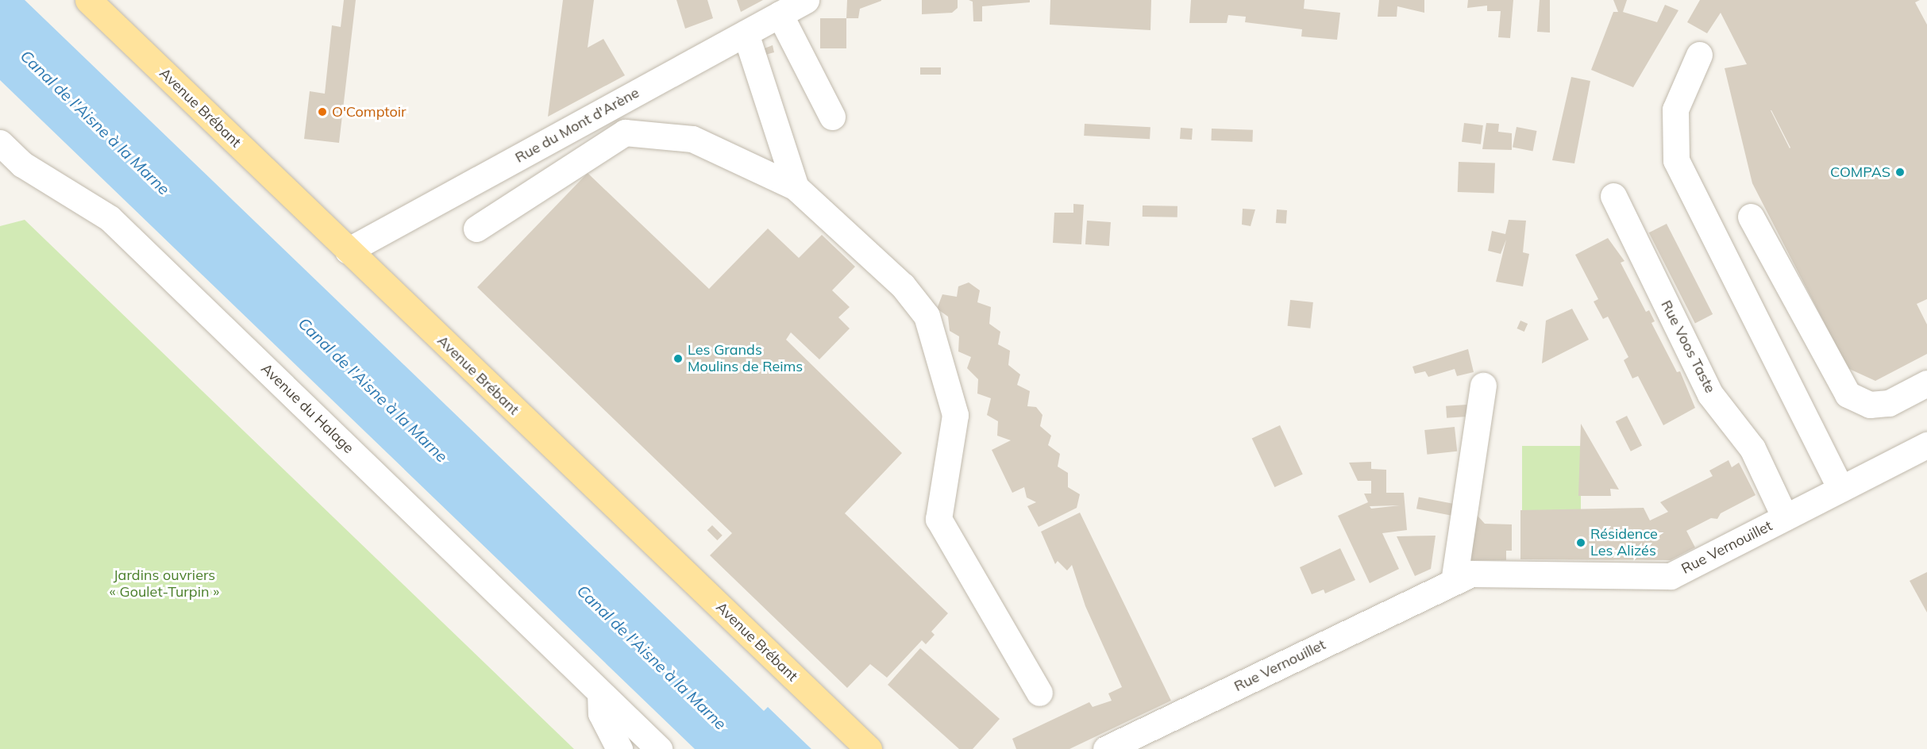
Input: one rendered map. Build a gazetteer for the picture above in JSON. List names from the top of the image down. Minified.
{"streets":{"main road":["Avenue Brébant"],"street":["Rue du Mont d'Arène","Rue Voos Taste","Avenue du Halage","Rue Vernouillet"]},"crossings":[["Avenue Brébant","Rue du Mont d'Arène"],["Rue Voos Taste","Rue Vernouillet"]],"water":["Canal de l'Aisne à la Marne"],"parks":["Jardins ouvriers « Goulet-Turpin »"],"places":["O'Comptoir","COMPAS","Les Grands Moulins de Reims","Résidence Les Alizés"]}
